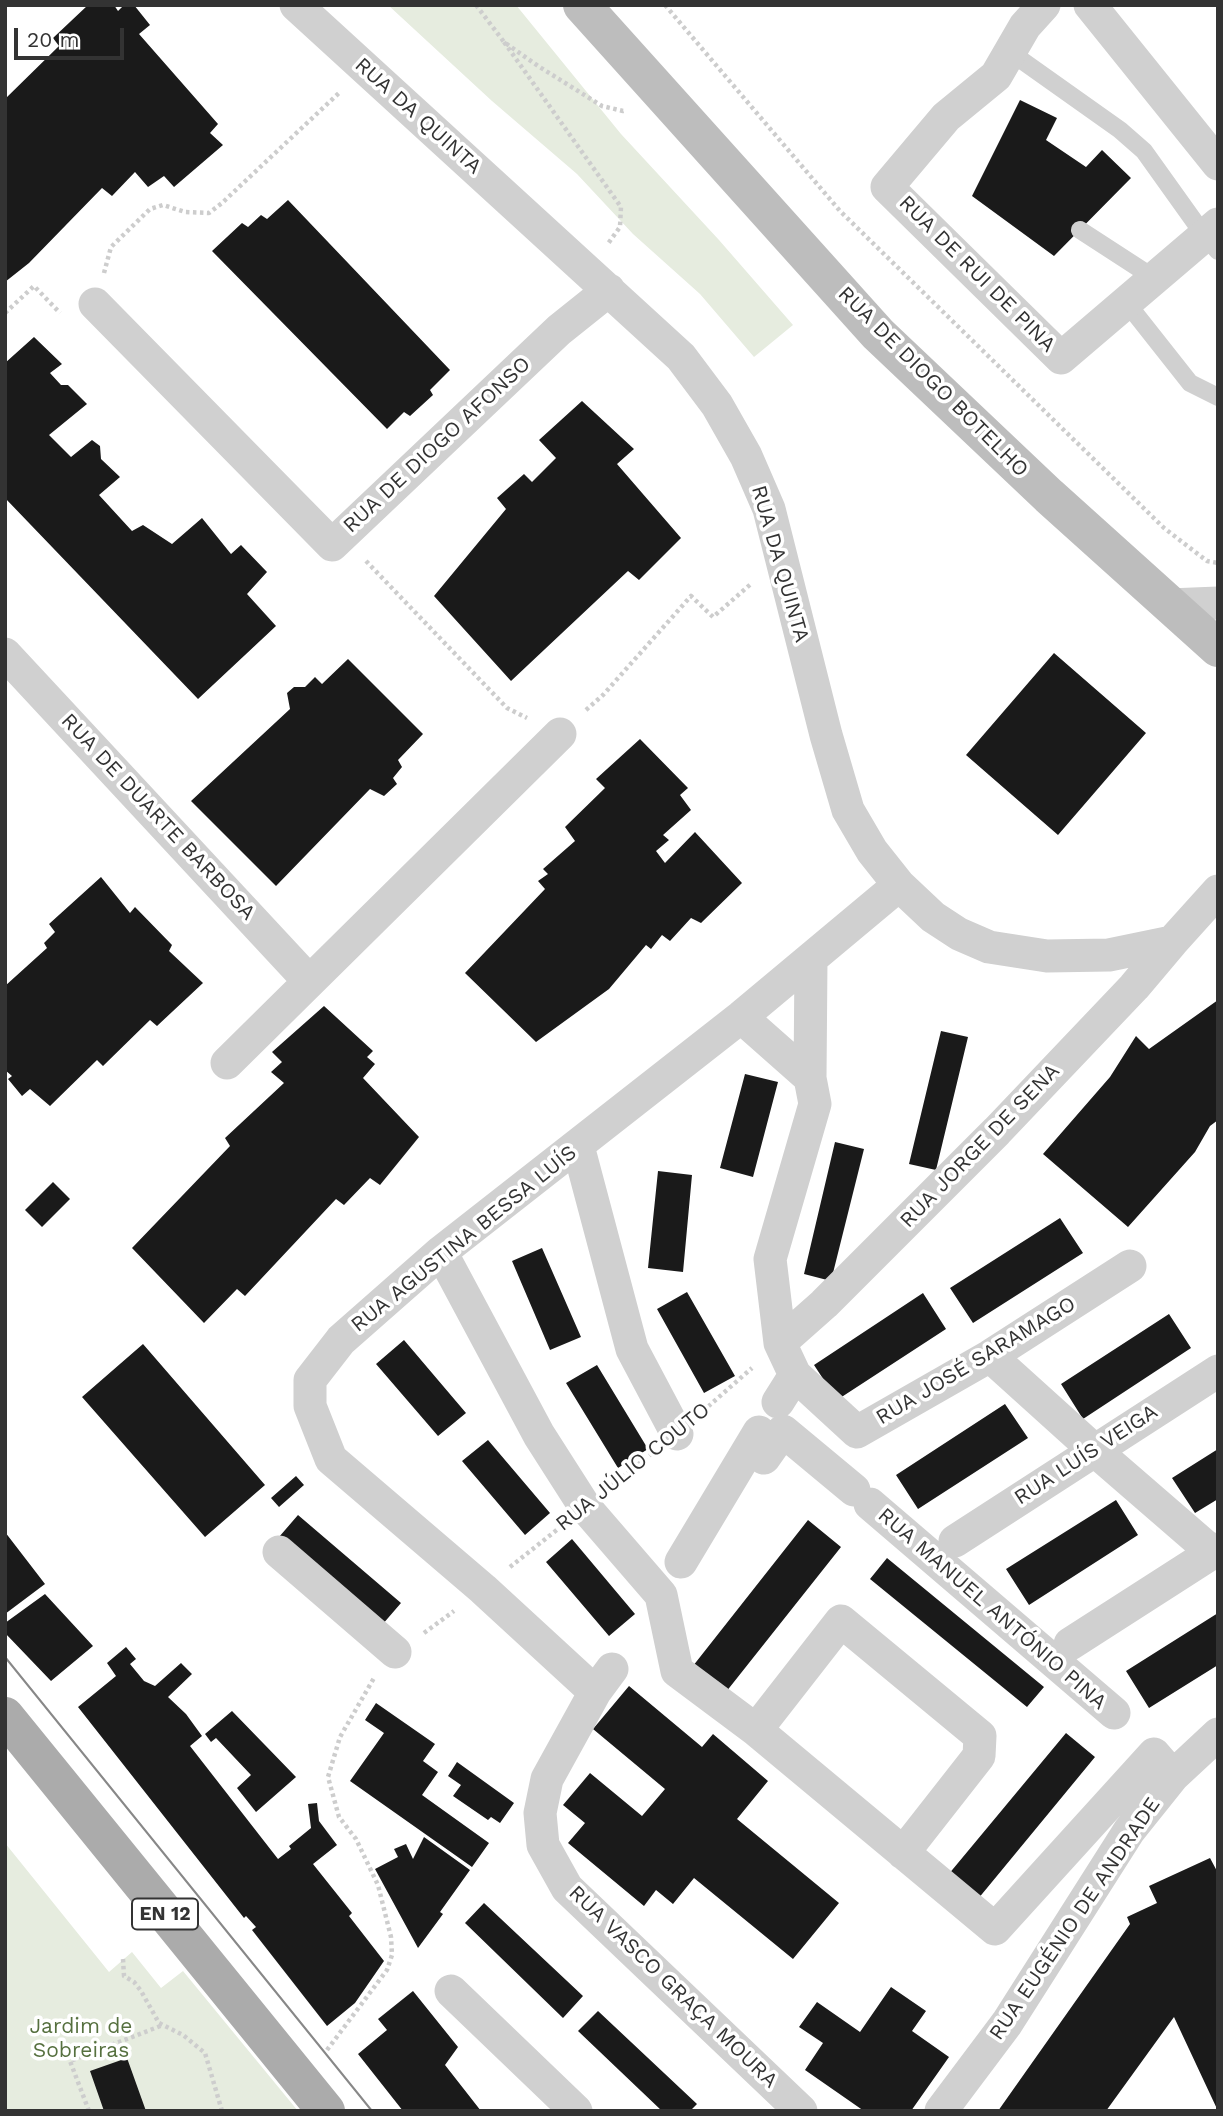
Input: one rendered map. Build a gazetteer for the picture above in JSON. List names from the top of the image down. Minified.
{"streets":{"main road":["RUA DE DIOGO BOTELHO","EN 12"],"street":["RUA DA QUINTA","RUA DE RUI DE PINA","RUA DE DIOGO AFONSO","RUA DE DUARTE BARBOSA","RUA JORGE DE SENA","RUA AGUSTINA BESSA LUÍS","RUA JOSÉ SARAMAGO","RUA LUÍS VEIGA","RUA MANUEL ANTÓNIO PINA","RUA EUGÉNIO DE ANDRADE","RUA VASCO GRAÇA MOURA"],"path":["RUA JÚLIO COUTO"]},"crossings":[["RUA DA QUINTA","RUA DE DIOGO AFONSO"],["RUA DA QUINTA","RUA JORGE DE SENA"],["RUA DA QUINTA","RUA AGUSTINA BESSA LUÍS"],["RUA JORGE DE SENA","RUA JOSÉ SARAMAGO"],["RUA JORGE DE SENA","RUA JÚLIO COUTO"],["RUA AGUSTINA BESSA LUÍS","RUA JÚLIO COUTO"],["RUA AGUSTINA BESSA LUÍS","RUA VASCO GRAÇA MOURA"],["RUA JOSÉ SARAMAGO","RUA JÚLIO COUTO"],["RUA JÚLIO COUTO","EN 12"]],"parks":["Jardim de Sobreiras"],"scale_bar":"20 m"}
